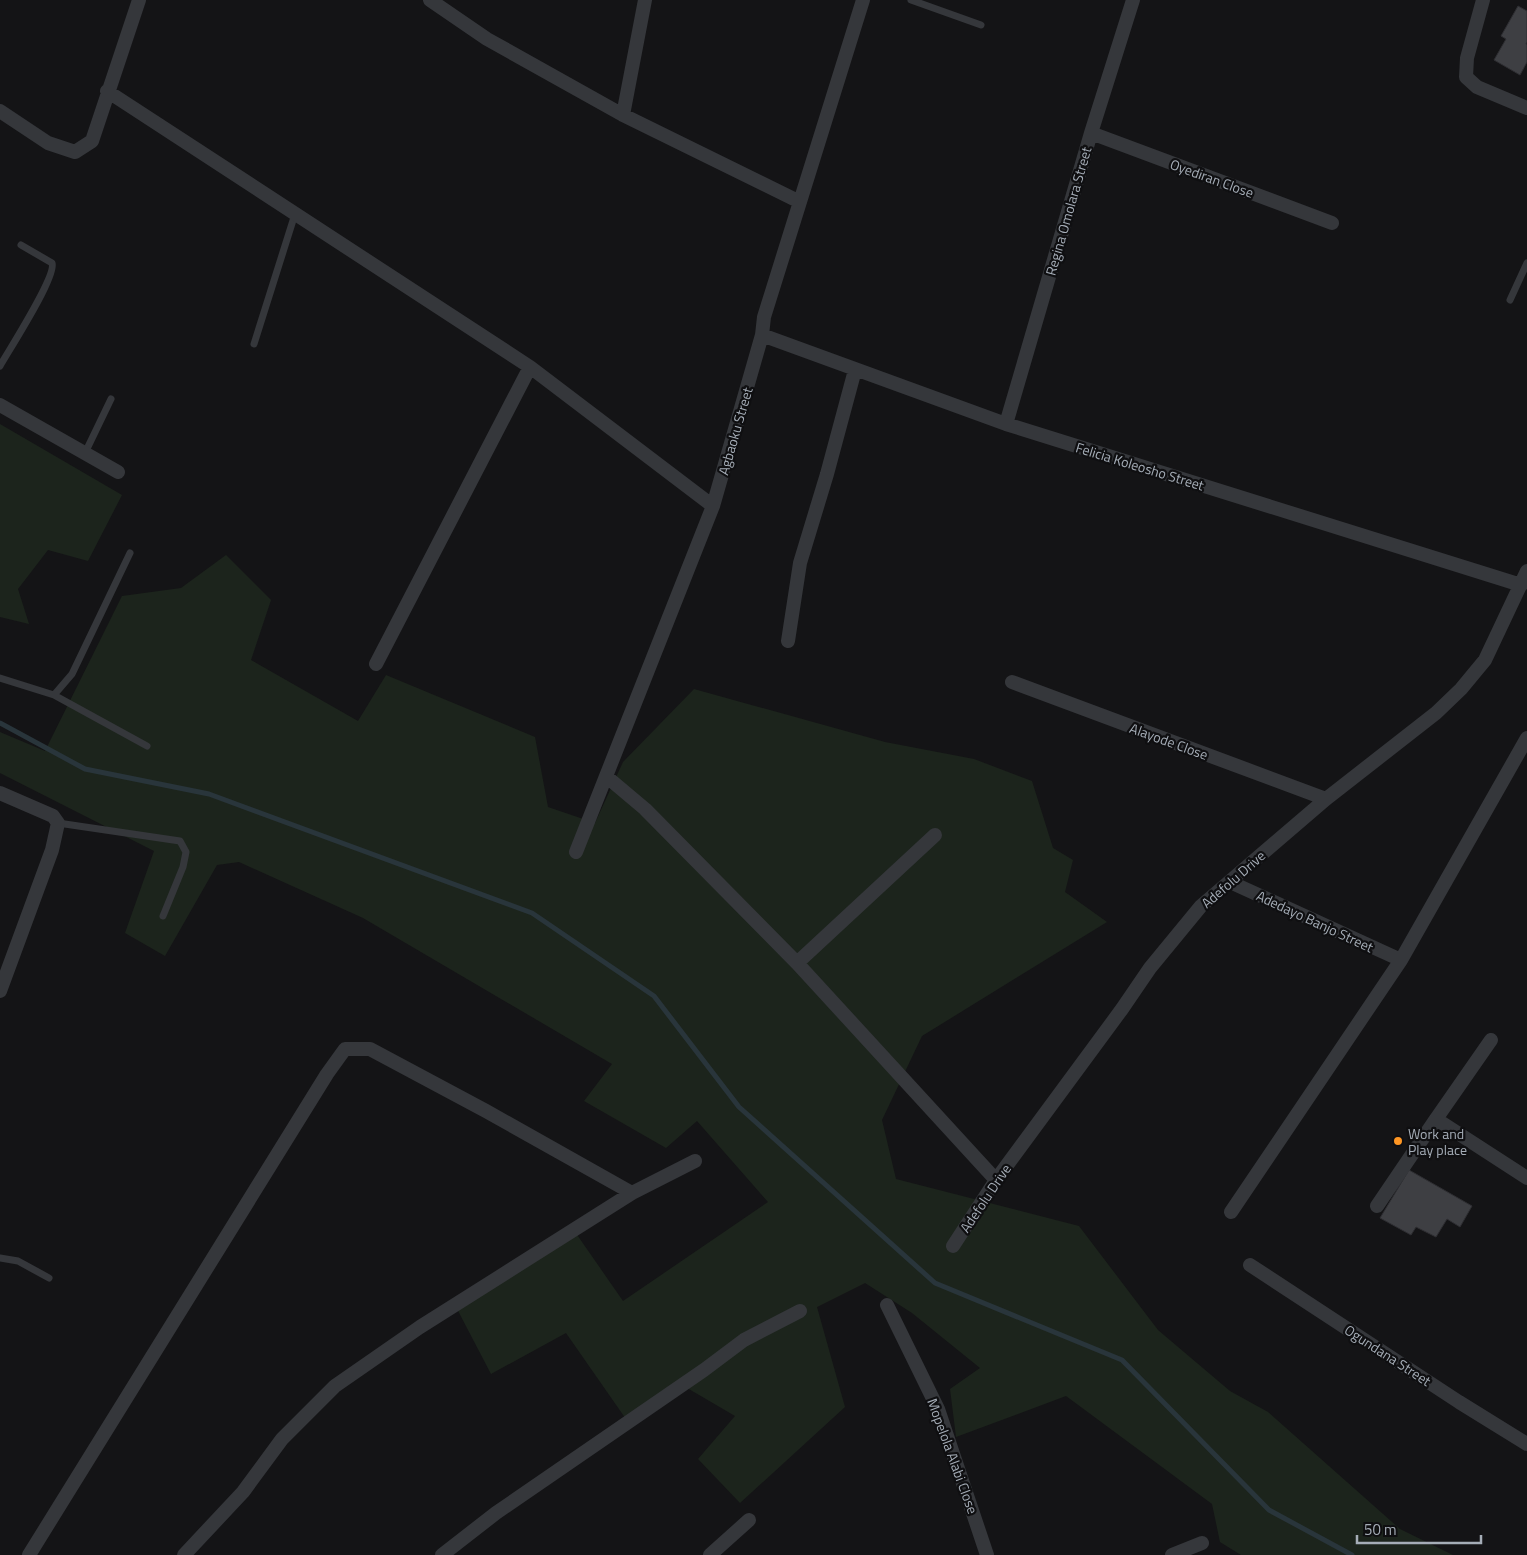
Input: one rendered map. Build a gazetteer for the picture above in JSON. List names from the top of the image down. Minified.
{"streets":{"street":["Oyediran Close","Regina Omolara Street","Agbaoku Street","Felicia Koleosho Street","Alayode Close","Adefolu Drive","Adedayo Banjo Street","Ogundana Street","Mopelola Alabi Close"]},"crossings":[["Oyediran Close","Regina Omolara Street"],["Regina Omolara Street","Felicia Koleosho Street"],["Agbaoku Street","Felicia Koleosho Street"],["Felicia Koleosho Street","Adefolu Drive"],["Alayode Close","Adefolu Drive"],["Adefolu Drive","Adedayo Banjo Street"]],"places":["Work and Play place"],"scale_bar":"50 m"}
